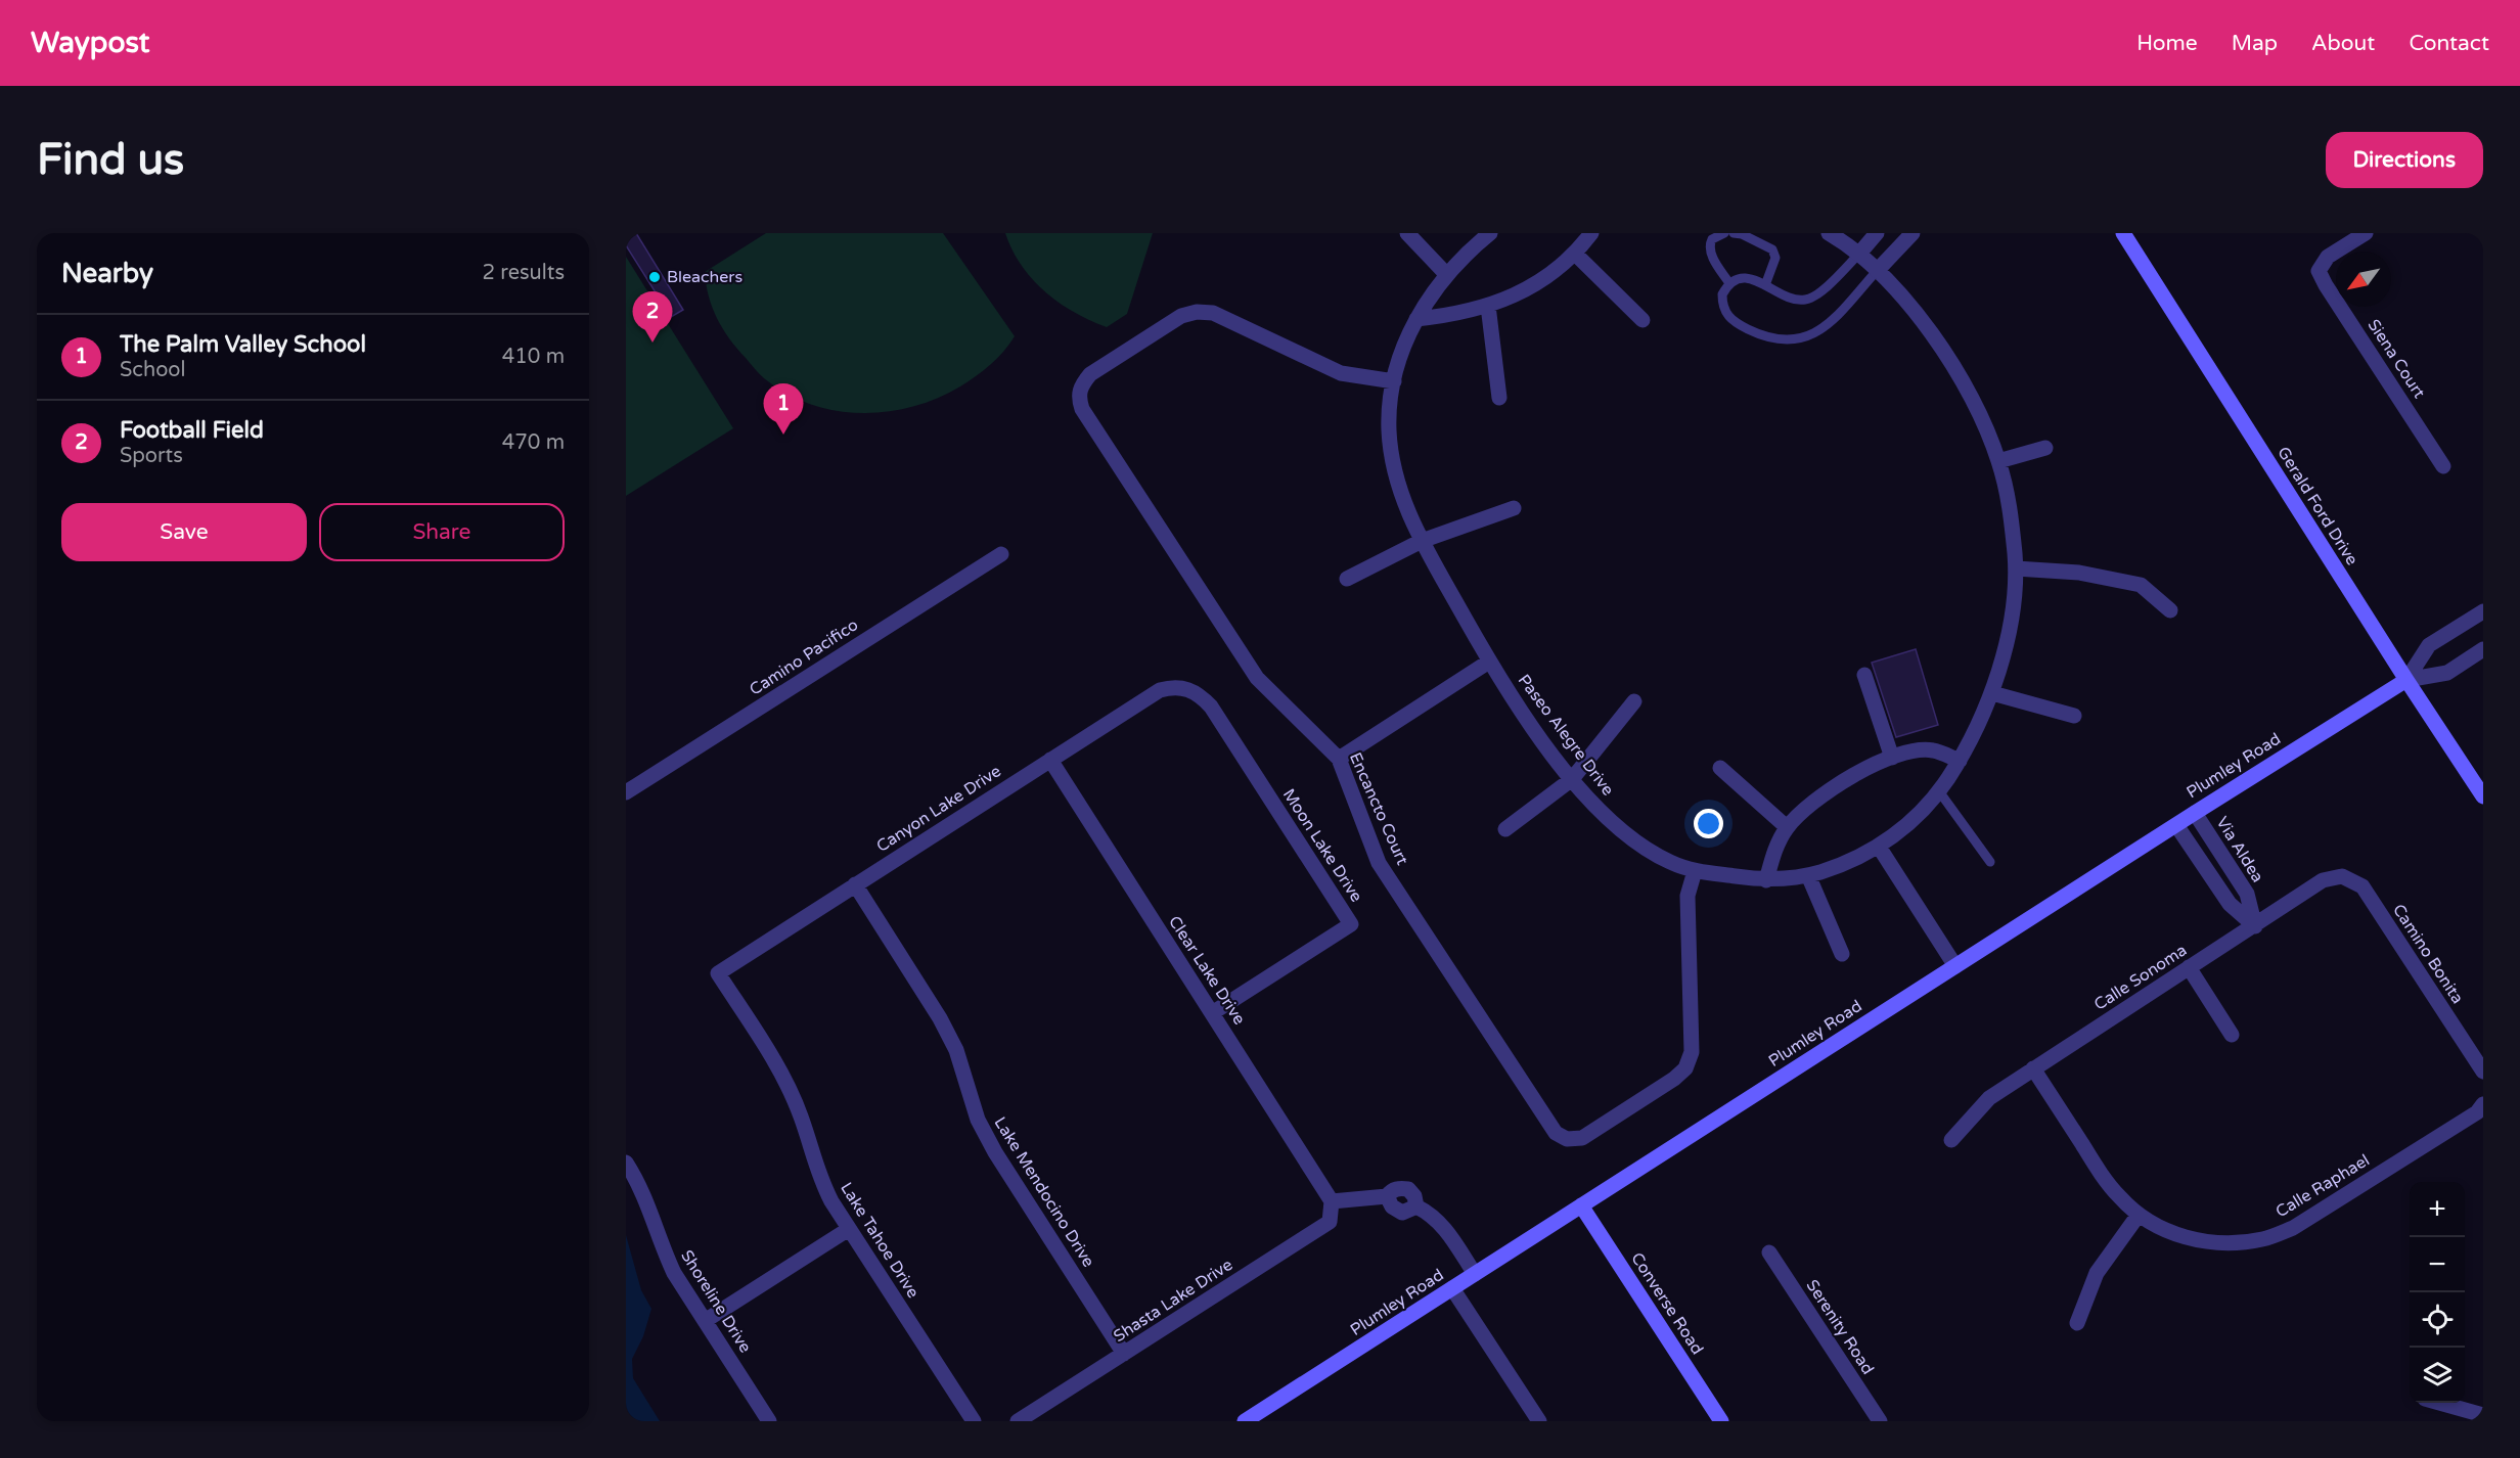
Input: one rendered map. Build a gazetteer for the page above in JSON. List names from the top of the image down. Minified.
{"streets":{"street":["Siena Court","Gerald Ford Drive","Camino Pacifico","Paseo Alegre Drive","Plumley Road","Canyon Lake Drive","Encancto Court","Moon Lake Drive","Via Aldea","Camino Bonita","Clear Lake Drive","Calle Sonoma","Calle Raphael","Lake Mendocino Drive","Lake Tahoe Drive","Shasta Lake Drive","Shoreline Drive","Converse Road","Serenity Road"]},"crossings":[["Gerald Ford Drive","Plumley Road"],["Paseo Alegre Drive","Encancto Court"],["Plumley Road","Via Aldea"],["Plumley Road","Converse Road"],["Canyon Lake Drive","Moon Lake Drive"],["Canyon Lake Drive","Clear Lake Drive"],["Canyon Lake Drive","Lake Mendocino Drive"],["Canyon Lake Drive","Lake Tahoe Drive"],["Moon Lake Drive","Clear Lake Drive"],["Via Aldea","Calle Sonoma"],["Camino Bonita","Calle Sonoma"],["Clear Lake Drive","Shasta Lake Drive"],["Calle Sonoma","Calle Raphael"],["Lake Mendocino Drive","Shasta Lake Drive"]],"places":["Bleachers"],"north":"bottom left","page":{"header":"Waypost","nav":["Home","Map","About","Contact"],"buttons":["Directions",["Save","Share"]],"title":"Find us","heading":["Nearby","2 results"],"pins":["2","1"],"list":[{"mark":"1","name":"The Palm Valley School","note":"School","value":"410 m"},{"mark":"2","name":"Football Field","note":"Sports","value":"470 m"}],"map_buttons":["+","−"]}}
